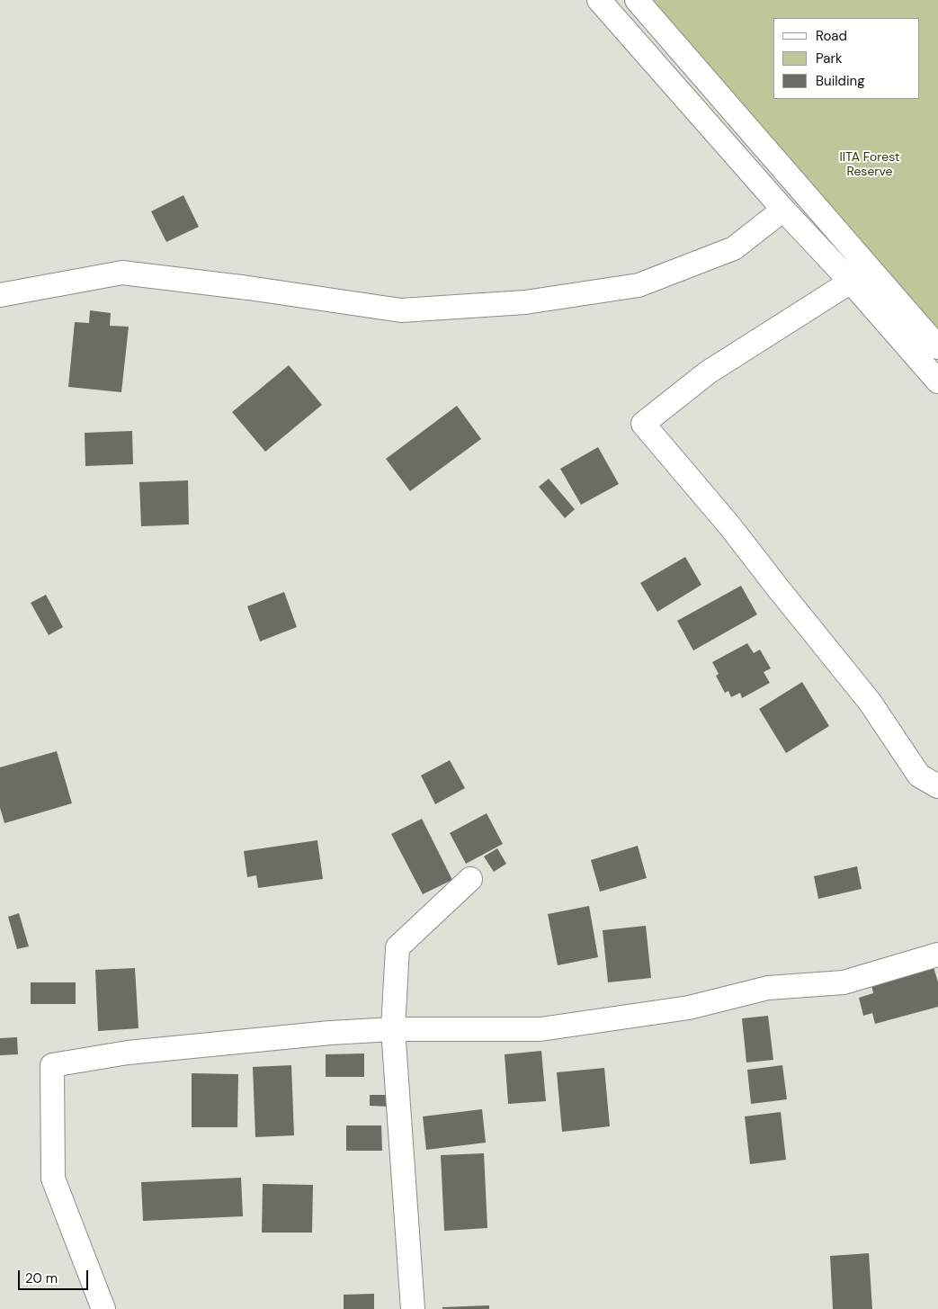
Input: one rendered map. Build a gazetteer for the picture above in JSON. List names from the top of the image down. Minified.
{"parks":["IITA Forest Reserve"],"legend":["Road","Park","Building"],"scale_bar":"20 m"}
